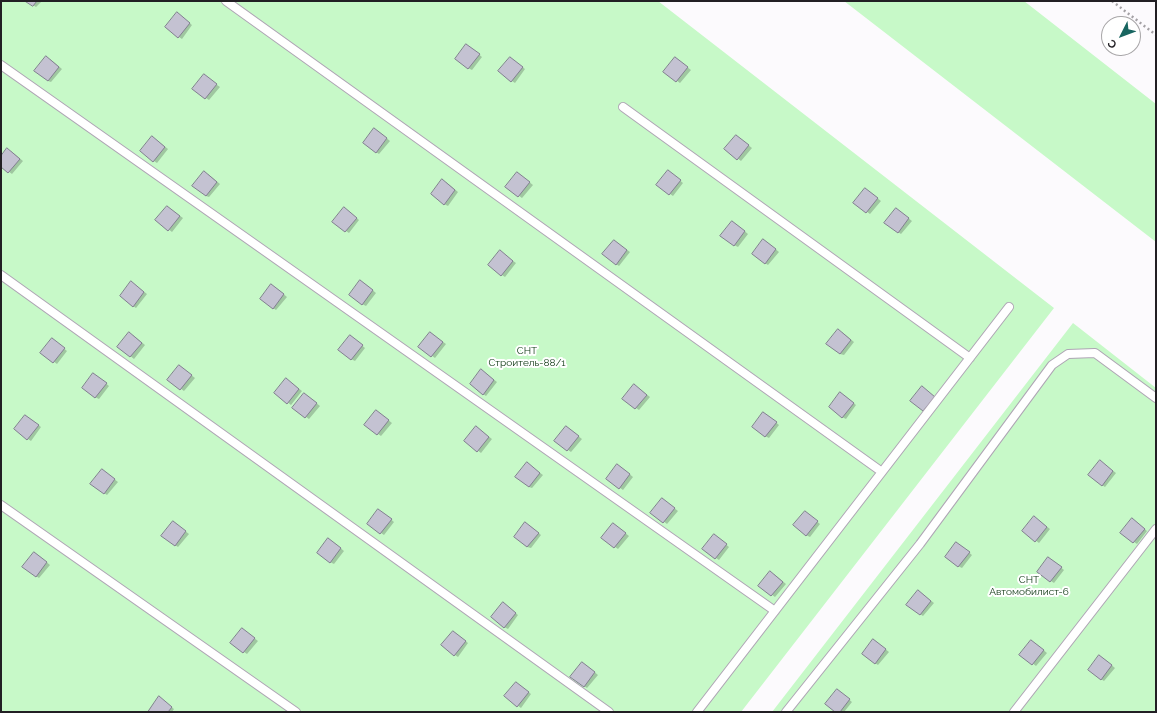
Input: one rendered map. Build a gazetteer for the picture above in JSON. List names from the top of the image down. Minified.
{"parks":["СНТ Строитель-88/1","СНТ Автомобилист-6"],"north":"bottom left"}
